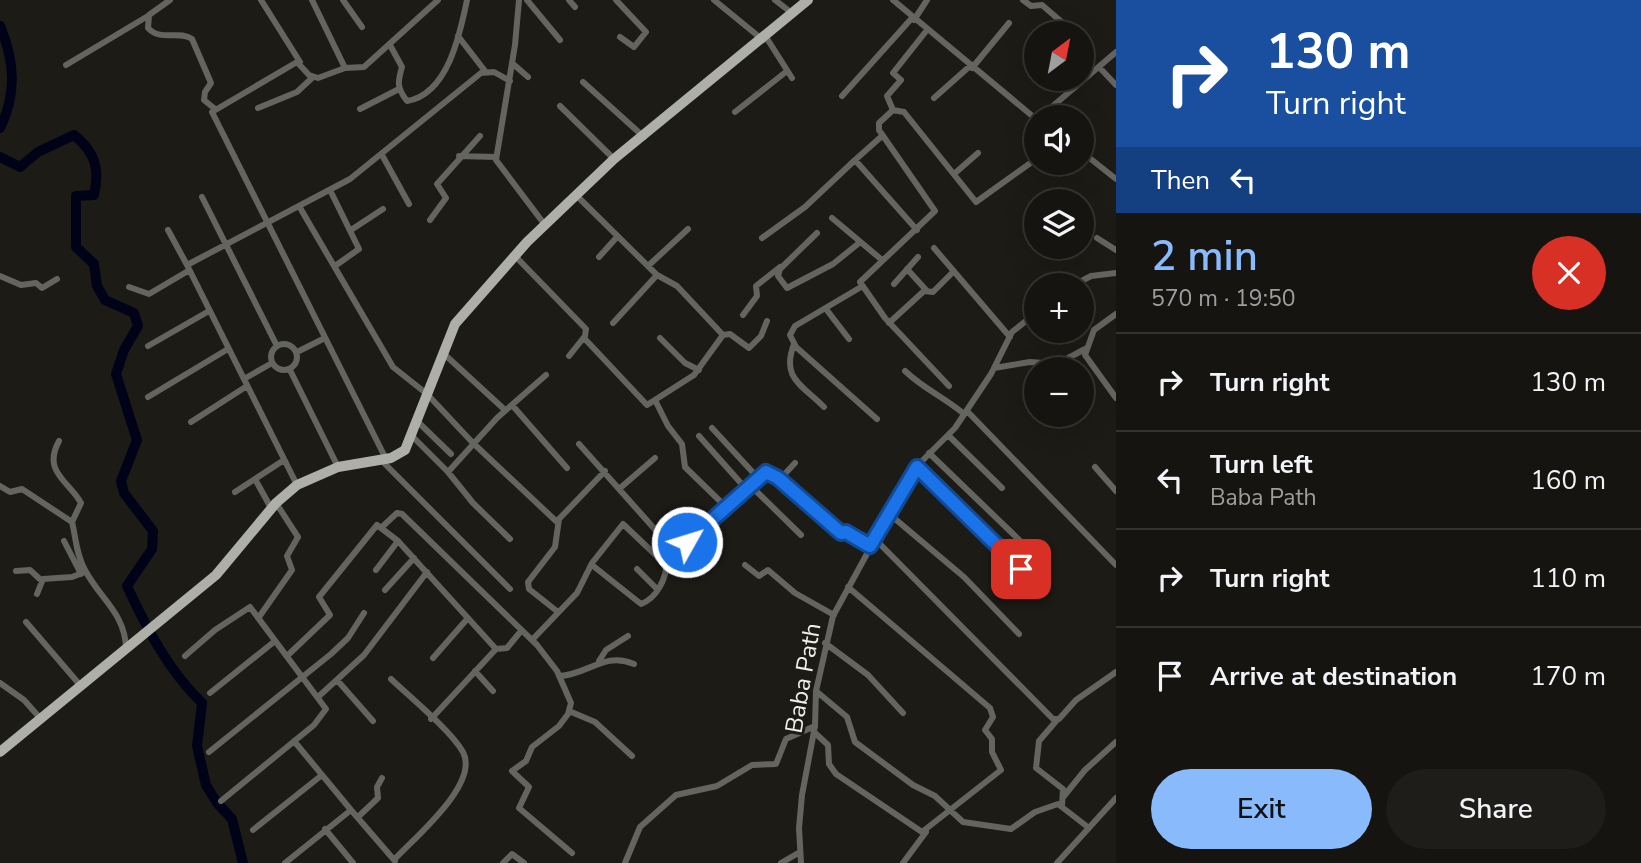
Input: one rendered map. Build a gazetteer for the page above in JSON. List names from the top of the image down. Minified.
{"streets":{"street":["Baba Path"]},"north":"top right","page":{"turn":["130 m","Turn right"],"map_buttons":["+","−"],"then":"Then","heading":["2 min","570 m · 19:50"],"list":[{"name":"Turn right","value":"130 m"},{"name":"Turn left","note":"Baba Path","value":"160 m"},{"name":"Turn right","value":"110 m"},{"name":"Arrive at destination","value":"170 m"}],"buttons":["Exit","Share"]}}
